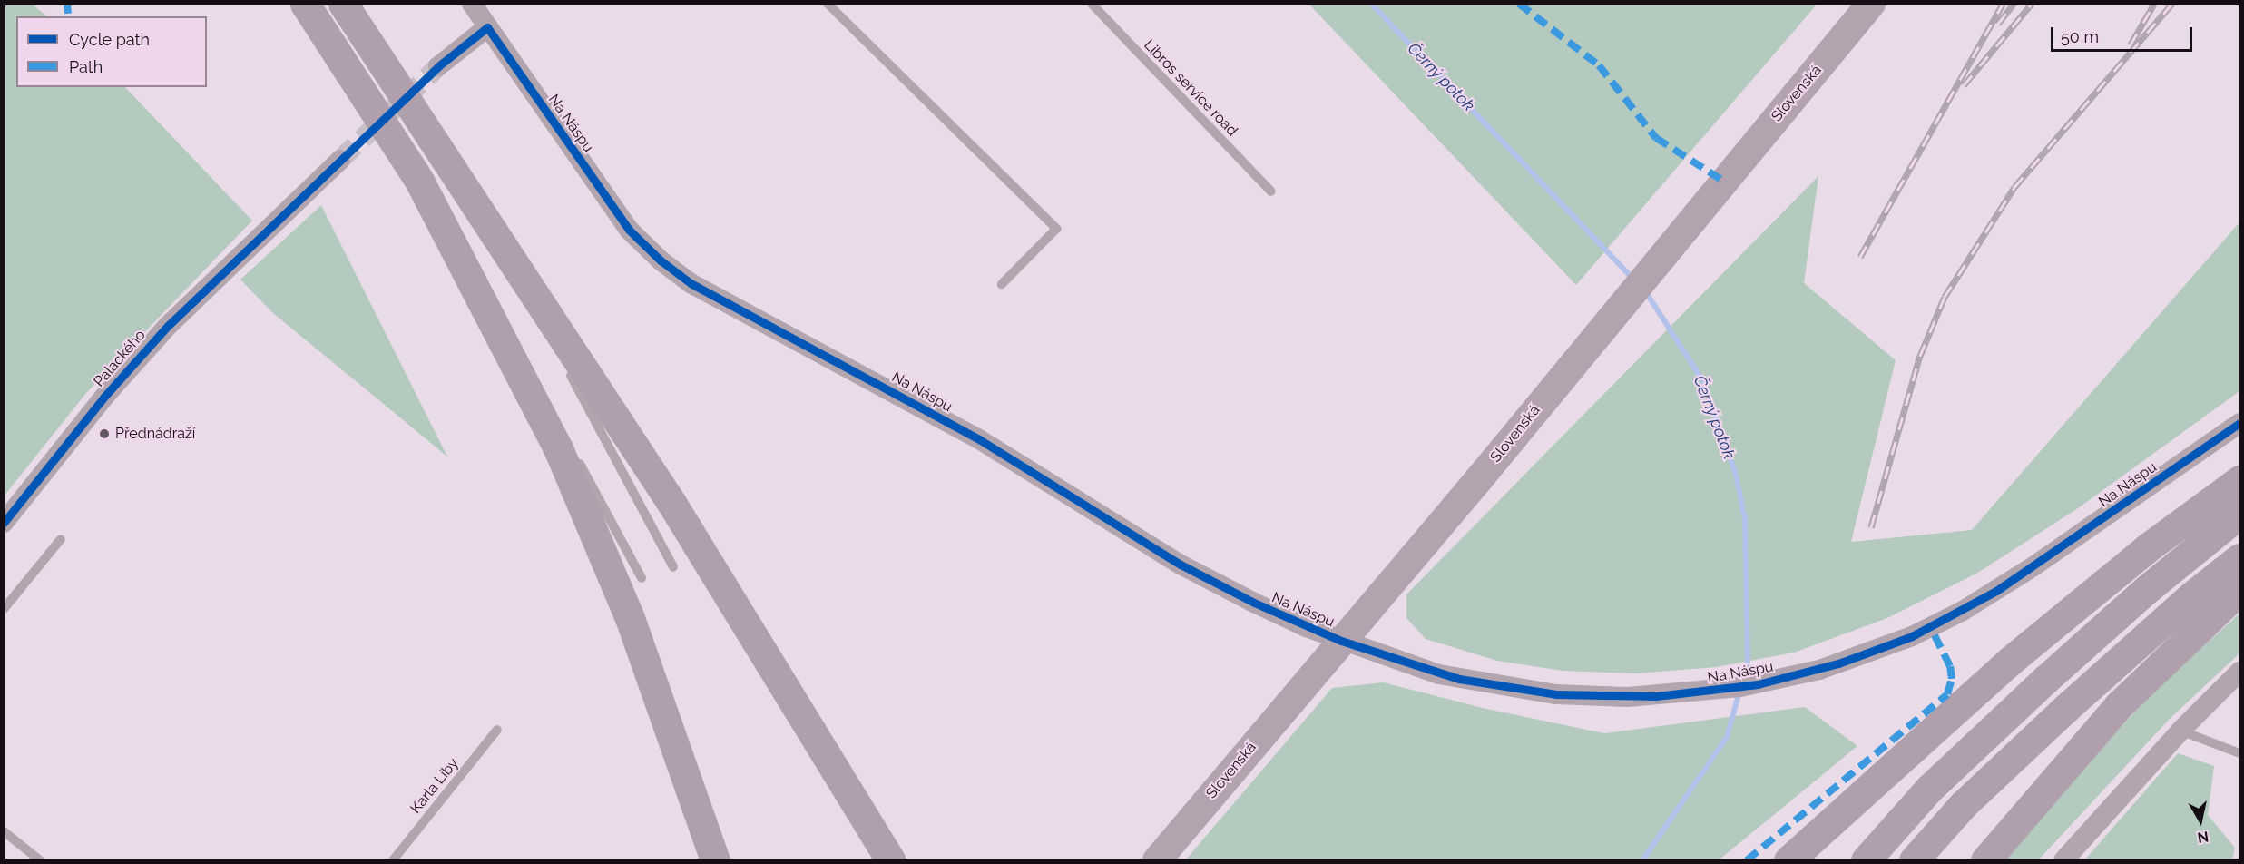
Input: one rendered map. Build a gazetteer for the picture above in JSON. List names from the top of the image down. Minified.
{"streets":{"street":["Slovenská","Na Náspu","Palackého"],"lane":["Libros service road","Karla Líby"]},"crossings":[["Slovenská","Na Náspu"]],"water":["Černý potok"],"places":["Přednádraží"],"legend":["Cycle path","Path"],"scale_bar":"50 m","north":"bottom"}
